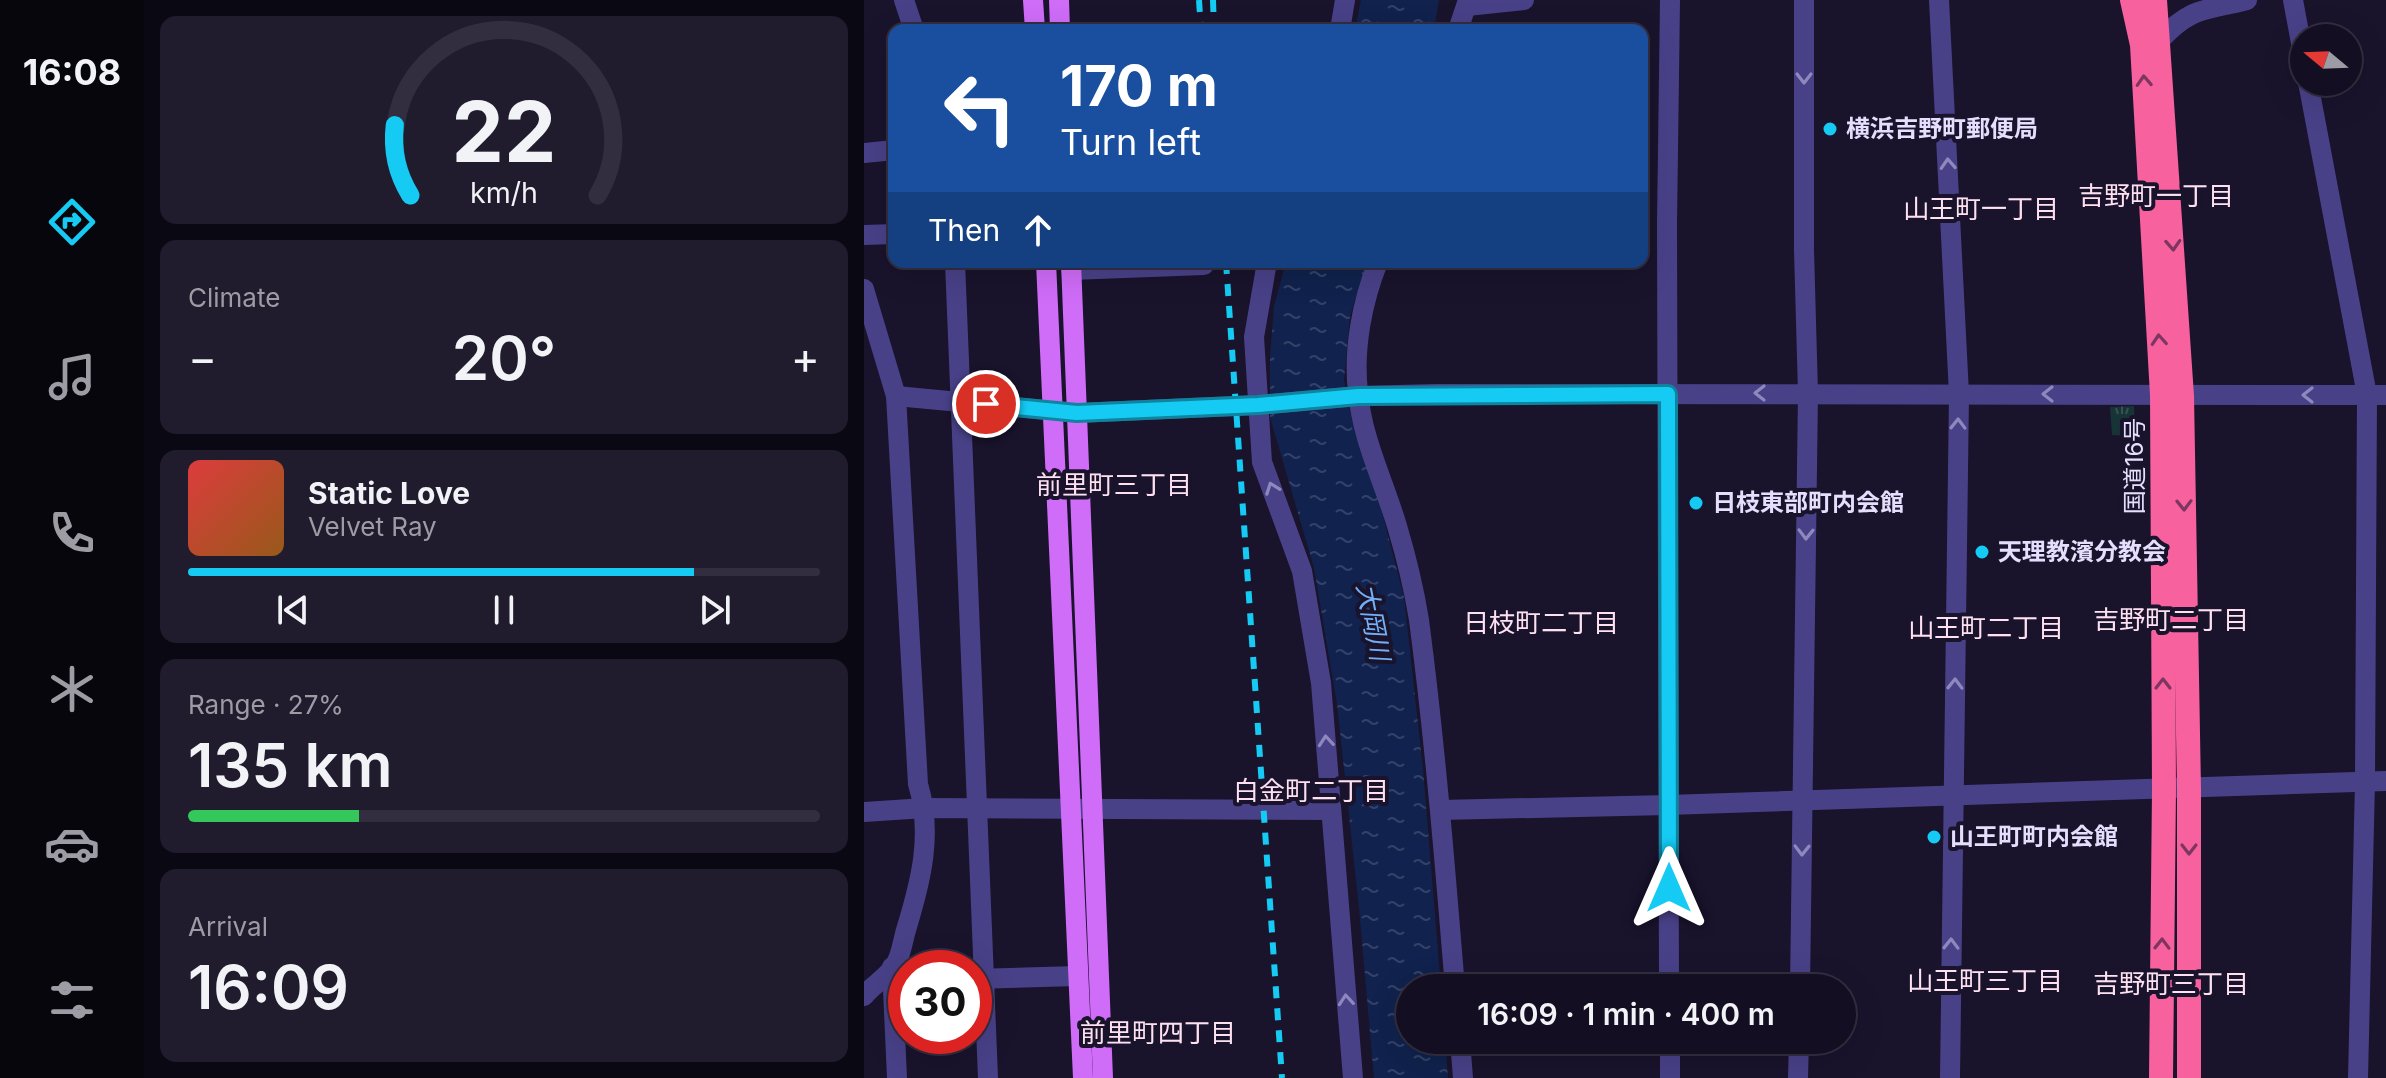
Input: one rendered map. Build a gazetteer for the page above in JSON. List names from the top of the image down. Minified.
{"streets":{"highway":["国道16号"]},"districts":["吉野町一丁目","山王町一丁目","前里町三丁目","吉野町二丁目","日枝町二丁目","山王町二丁目","白金町二丁目","山王町三丁目","吉野町三丁目","前里町四丁目"],"water":["大岡川"],"places":["横浜吉野町郵便局","日枝東部町内会館","天理教濱分教会","山王町町内会館"],"north":"left","page":{"tabs":"16:08","turn":["170 m","Turn left"],"then":"Then","tile":["Climate",["Range · 27%","135 km"],["Arrival","16:09"]],"heat":["−","20°","+"],"song":["Static Love","Velvet Ray"],"limit":"30","trip":"16:09 · 1 min · 400 m","gauge":["22","km/h"]}}
